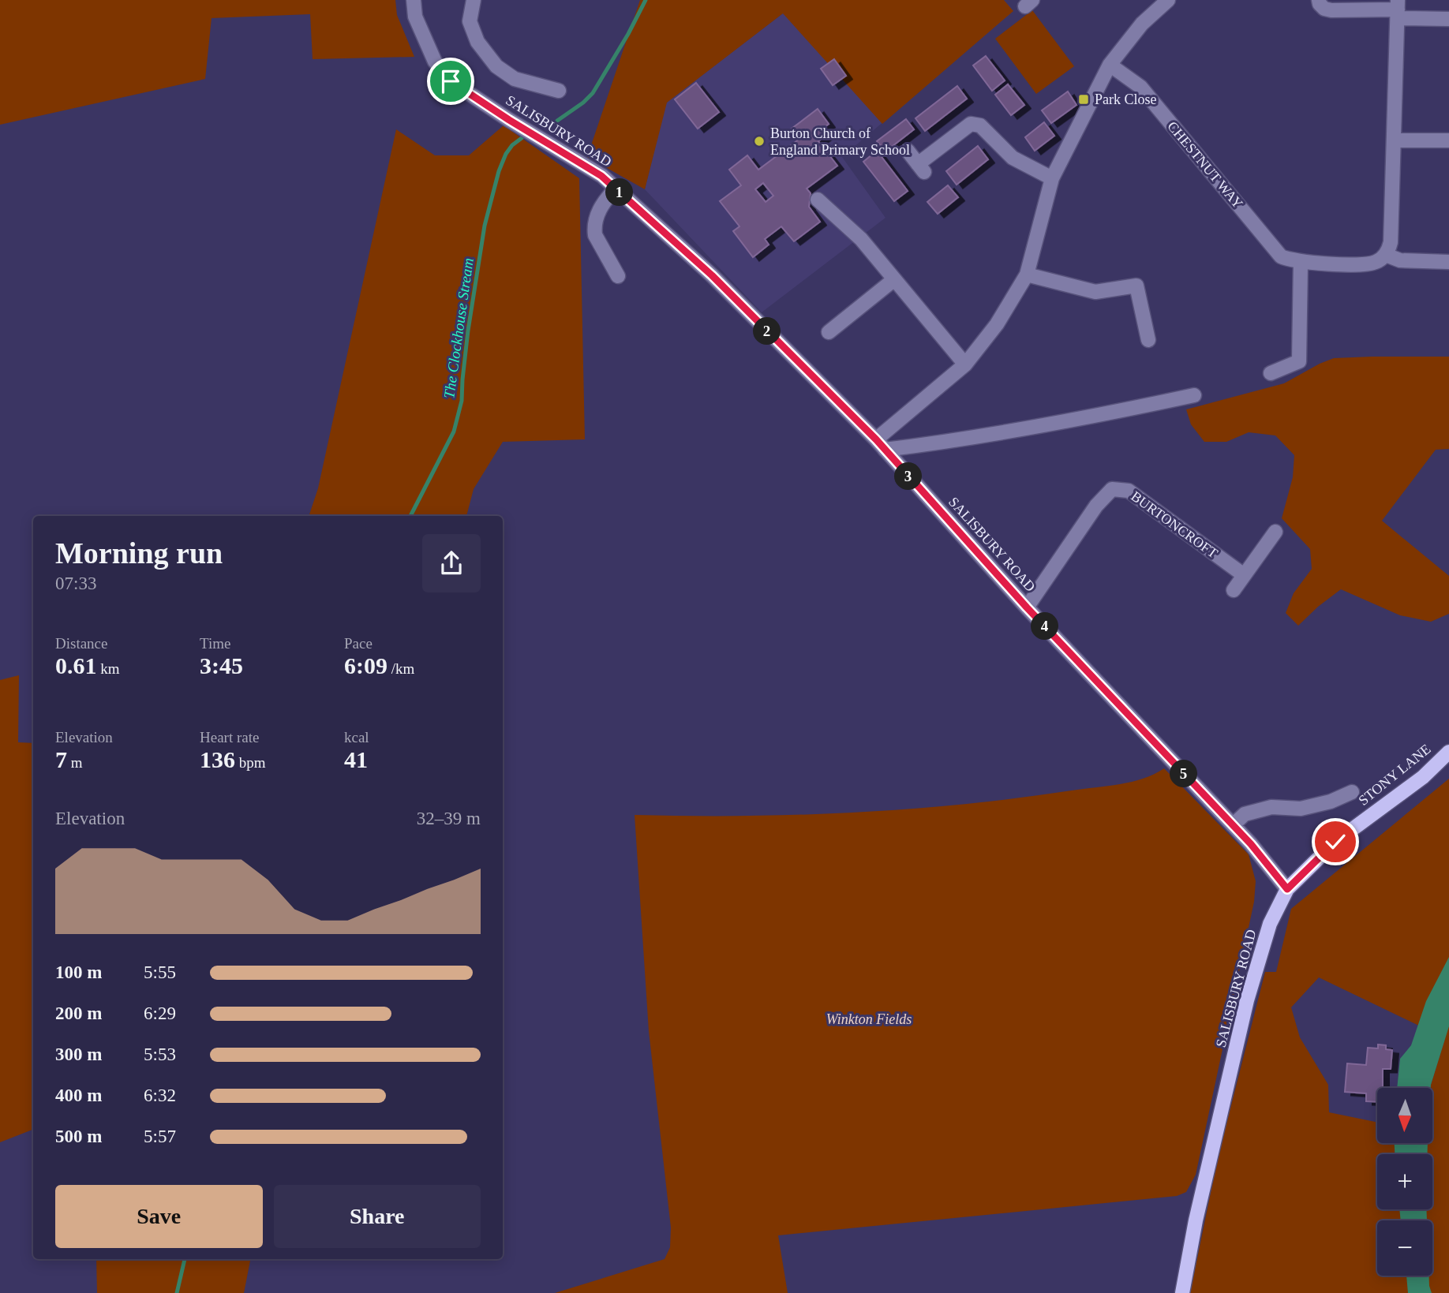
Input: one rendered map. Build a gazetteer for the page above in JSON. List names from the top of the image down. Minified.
{"streets":{"main road":["SALISBURY ROAD","STONY LANE"],"street":["CHESTNUT WAY","BURTONCROFT"]},"crossings":[["SALISBURY ROAD","BURTONCROFT"],["SALISBURY ROAD","STONY LANE"]],"water":["The Clockhouse Stream"],"parks":["Winkton Fields"],"places":{"transit":["Park Close"],"other":["Burton Church of England Primary School"]},"north":"bottom","page":{"pins":["1","2","3","4","5"],"heading":["Morning run","07:33"],"stats":[["Distance","0.61 km"],["Time","3:45"],["Pace","6:09 /km"],["Elevation","7 m"],["Heart rate","136 bpm"],["kcal","41"]],"chart":["Elevation","32–39 m"],"list":[{"name":"100 m","note":"5:55"},{"name":"200 m","note":"6:29"},{"name":"300 m","note":"5:53"},{"name":"400 m","note":"6:32"},{"name":"500 m","note":"5:57"}],"map_buttons":["+","−"],"buttons":["Save","Share"]}}
